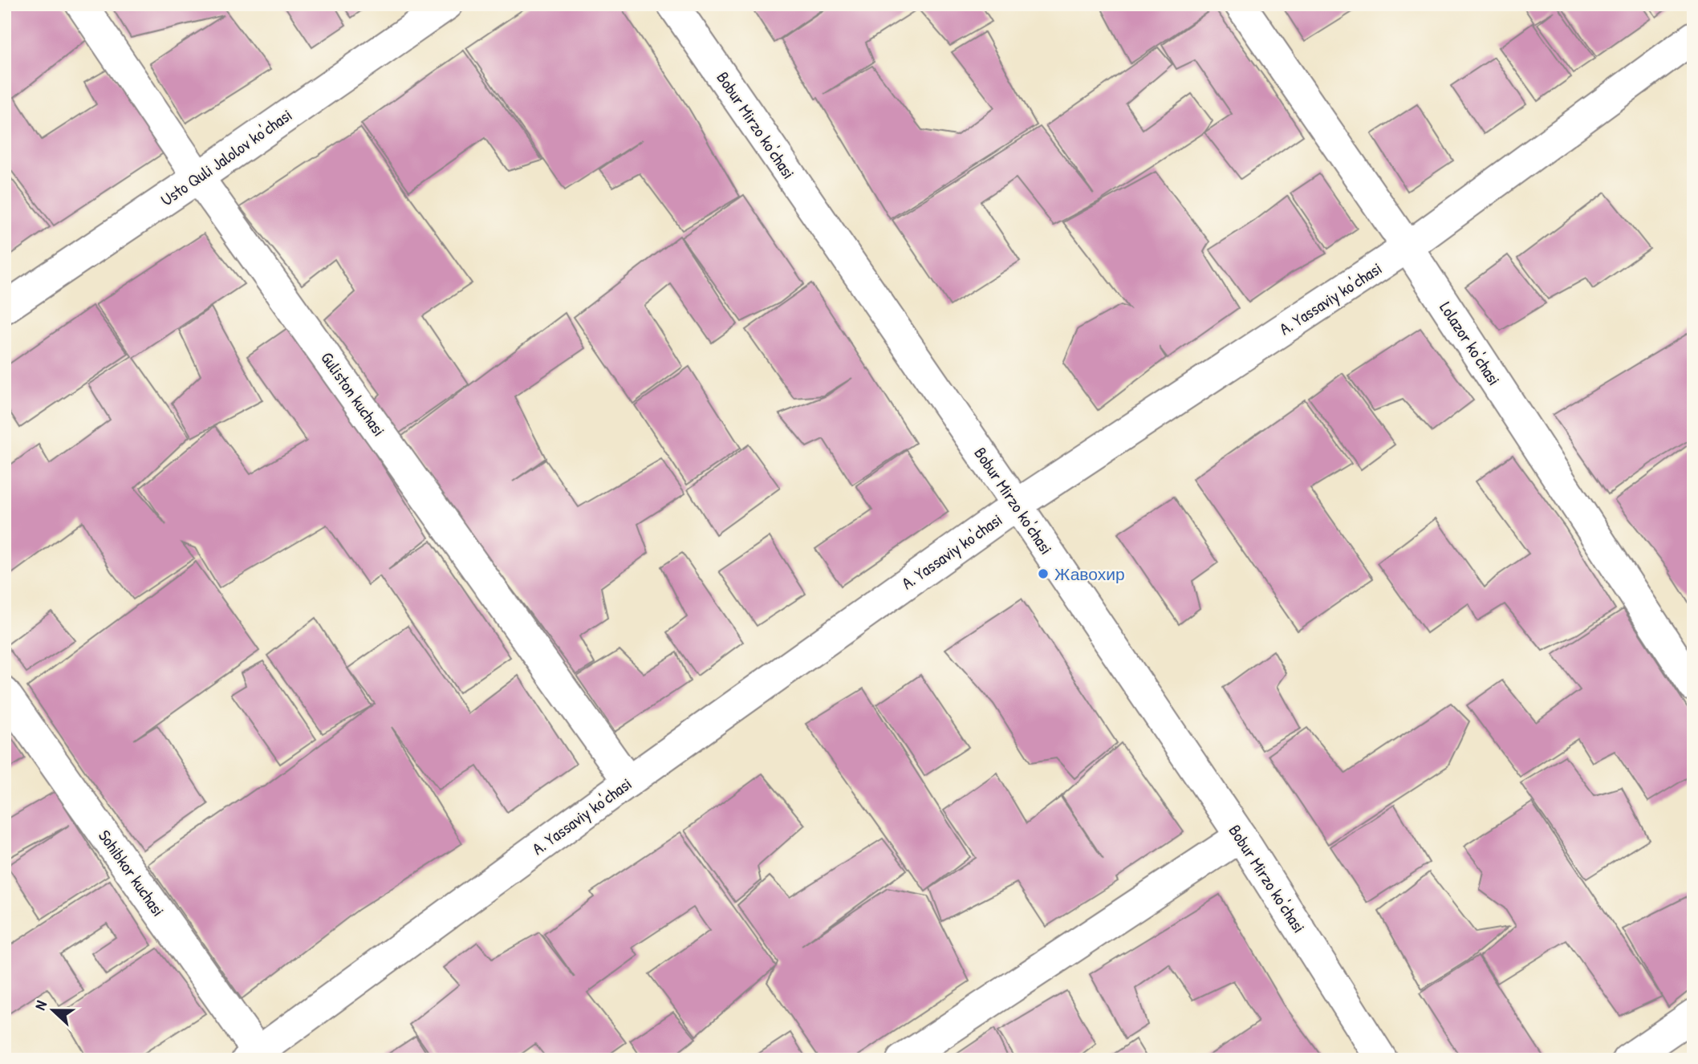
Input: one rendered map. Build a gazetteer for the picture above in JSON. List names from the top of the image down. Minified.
{"streets":{"street":["Bobur Mirzo ko'chasi","Usto Quli Jalolov ko'chasi","A. Yassaviy ko'chasi","Lolazor ko'chasi","Guliston kuchasi","Sohibkor kuchasi"]},"crossings":[["Bobur Mirzo ko'chasi","A. Yassaviy ko'chasi"],["Usto Quli Jalolov ko'chasi","Guliston kuchasi"],["A. Yassaviy ko'chasi","Lolazor ko'chasi"],["A. Yassaviy ko'chasi","Guliston kuchasi"],["A. Yassaviy ko'chasi","Sohibkor kuchasi"]],"places":["Жавохир"],"north":"left"}
